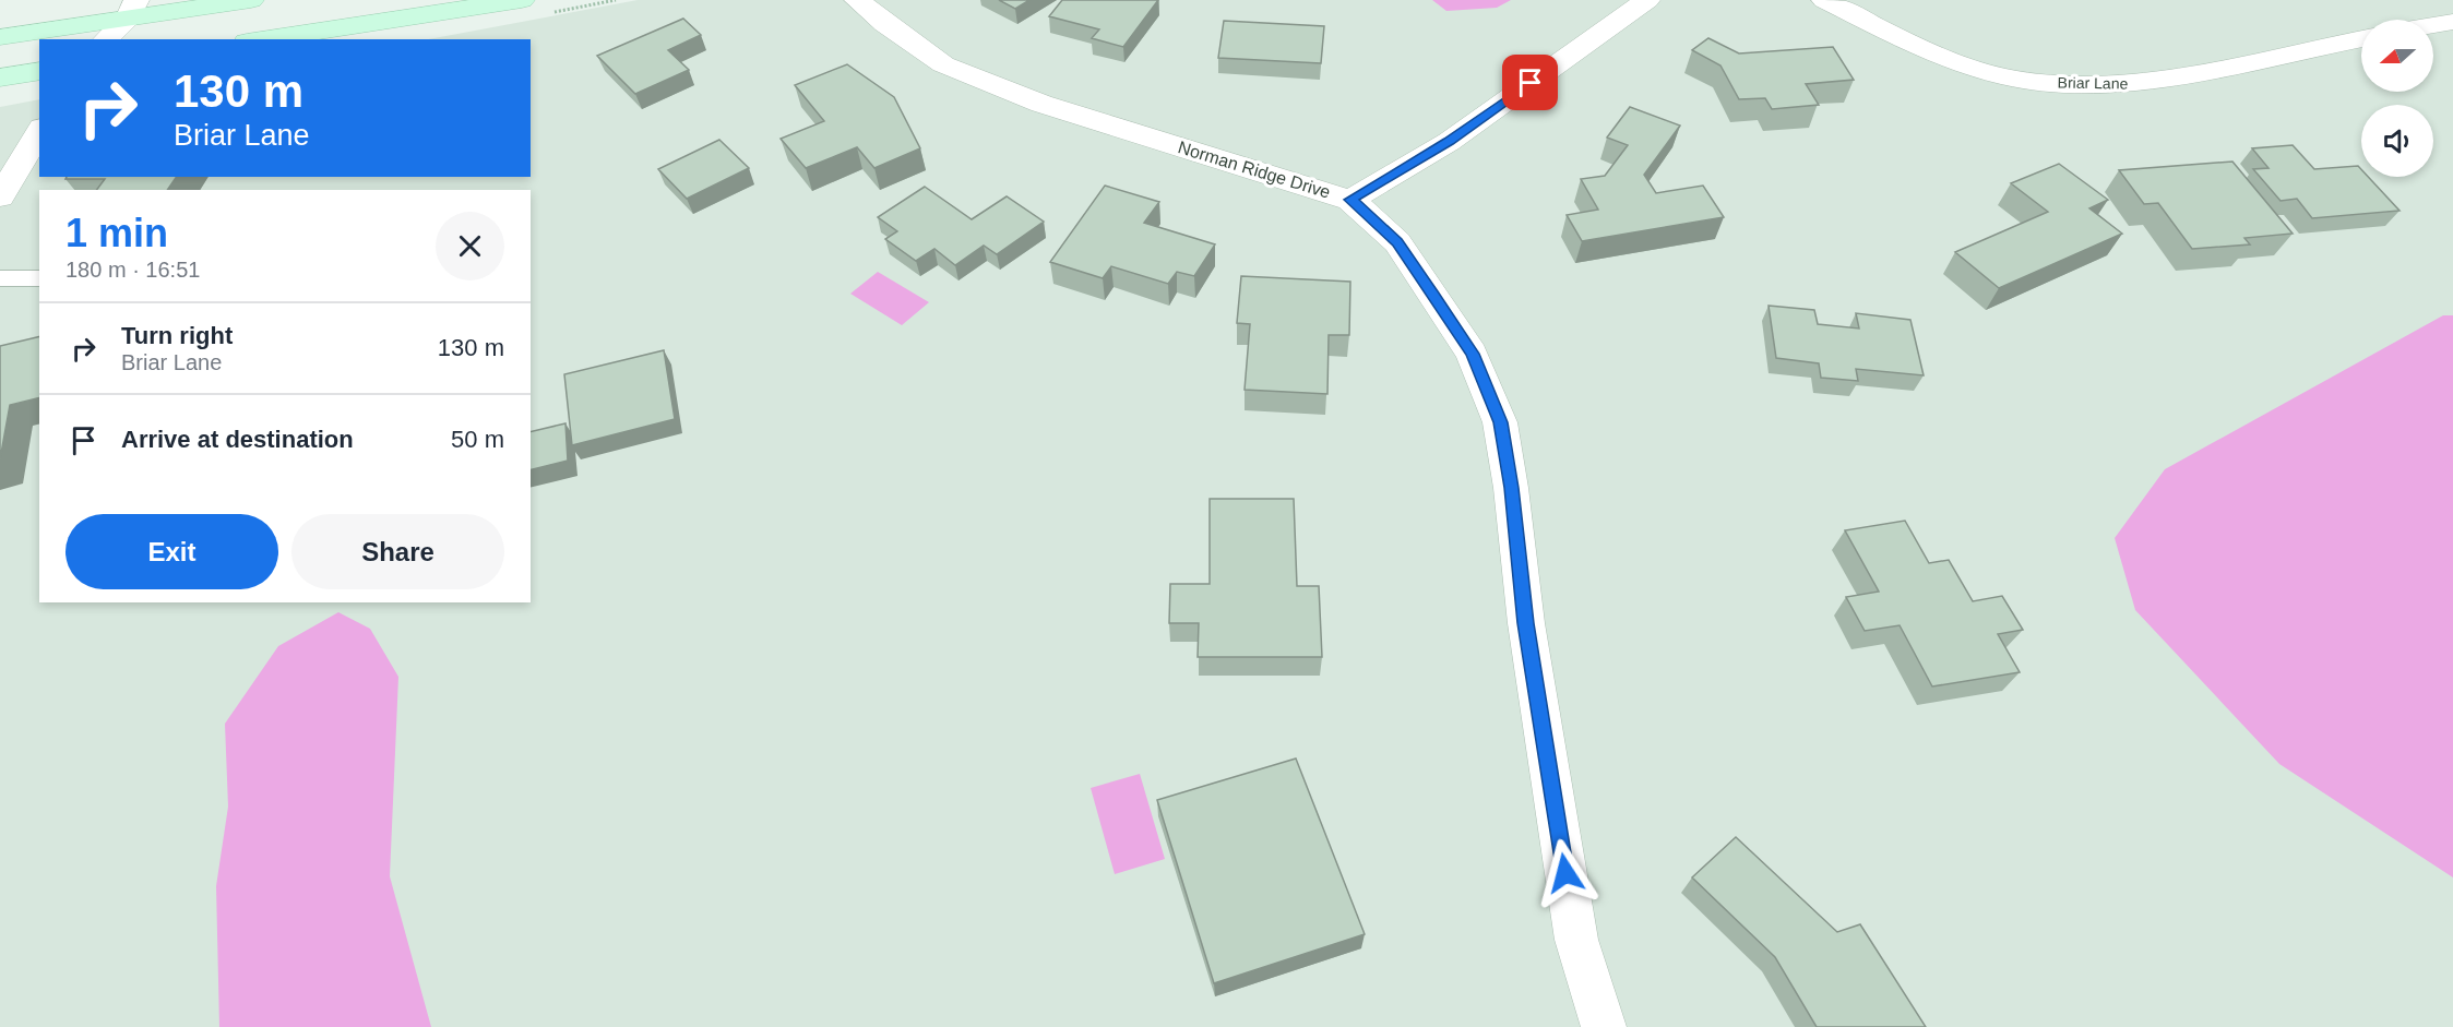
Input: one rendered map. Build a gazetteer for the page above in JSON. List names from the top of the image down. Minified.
{"streets":{"street":["Briar Lane","Norman Ridge Drive"]},"north":"left","page":{"turn":["130 m","Briar Lane"],"heading":["1 min","180 m · 16:51"],"list":[{"name":"Turn right","note":"Briar Lane","value":"130 m"},{"name":"Arrive at destination","value":"50 m"}],"buttons":["Exit","Share"]}}
